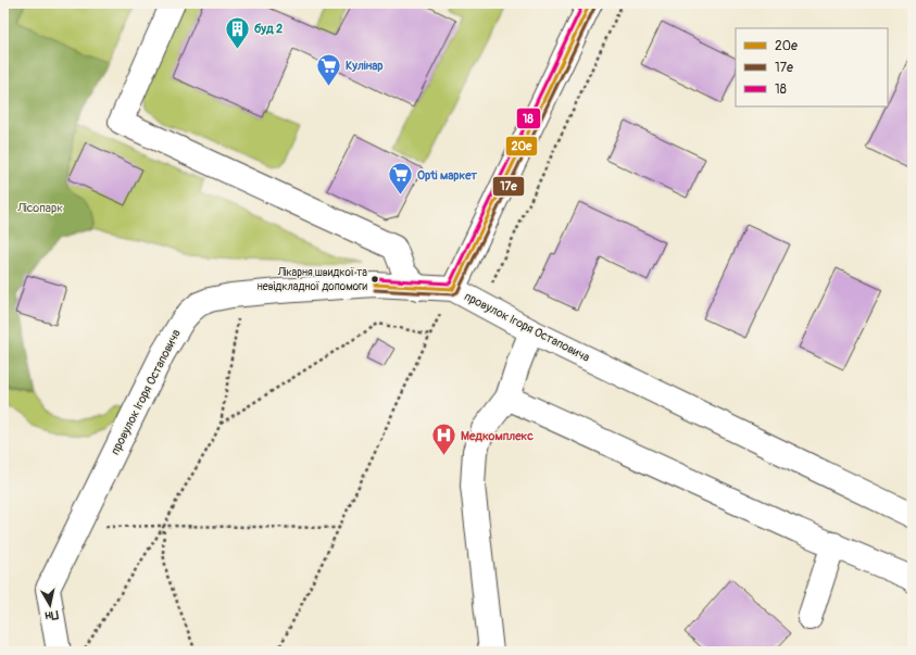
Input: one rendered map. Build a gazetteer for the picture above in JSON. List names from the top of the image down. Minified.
{"streets":{"street":["провулок Ігоря Остаповича"]},"parks":["Лісопарк"],"places":{"building":["буд 2"],"supermarket":["Кулінар","Opti маркет"],"other":["Лікарня швидкої та невідкладної допомоги"],"hospital":["Медкомплекс"]},"lines":["transit line 20е","transit line 18","transit line 17е"],"legend":["20е","17е","18"],"north":"bottom"}
